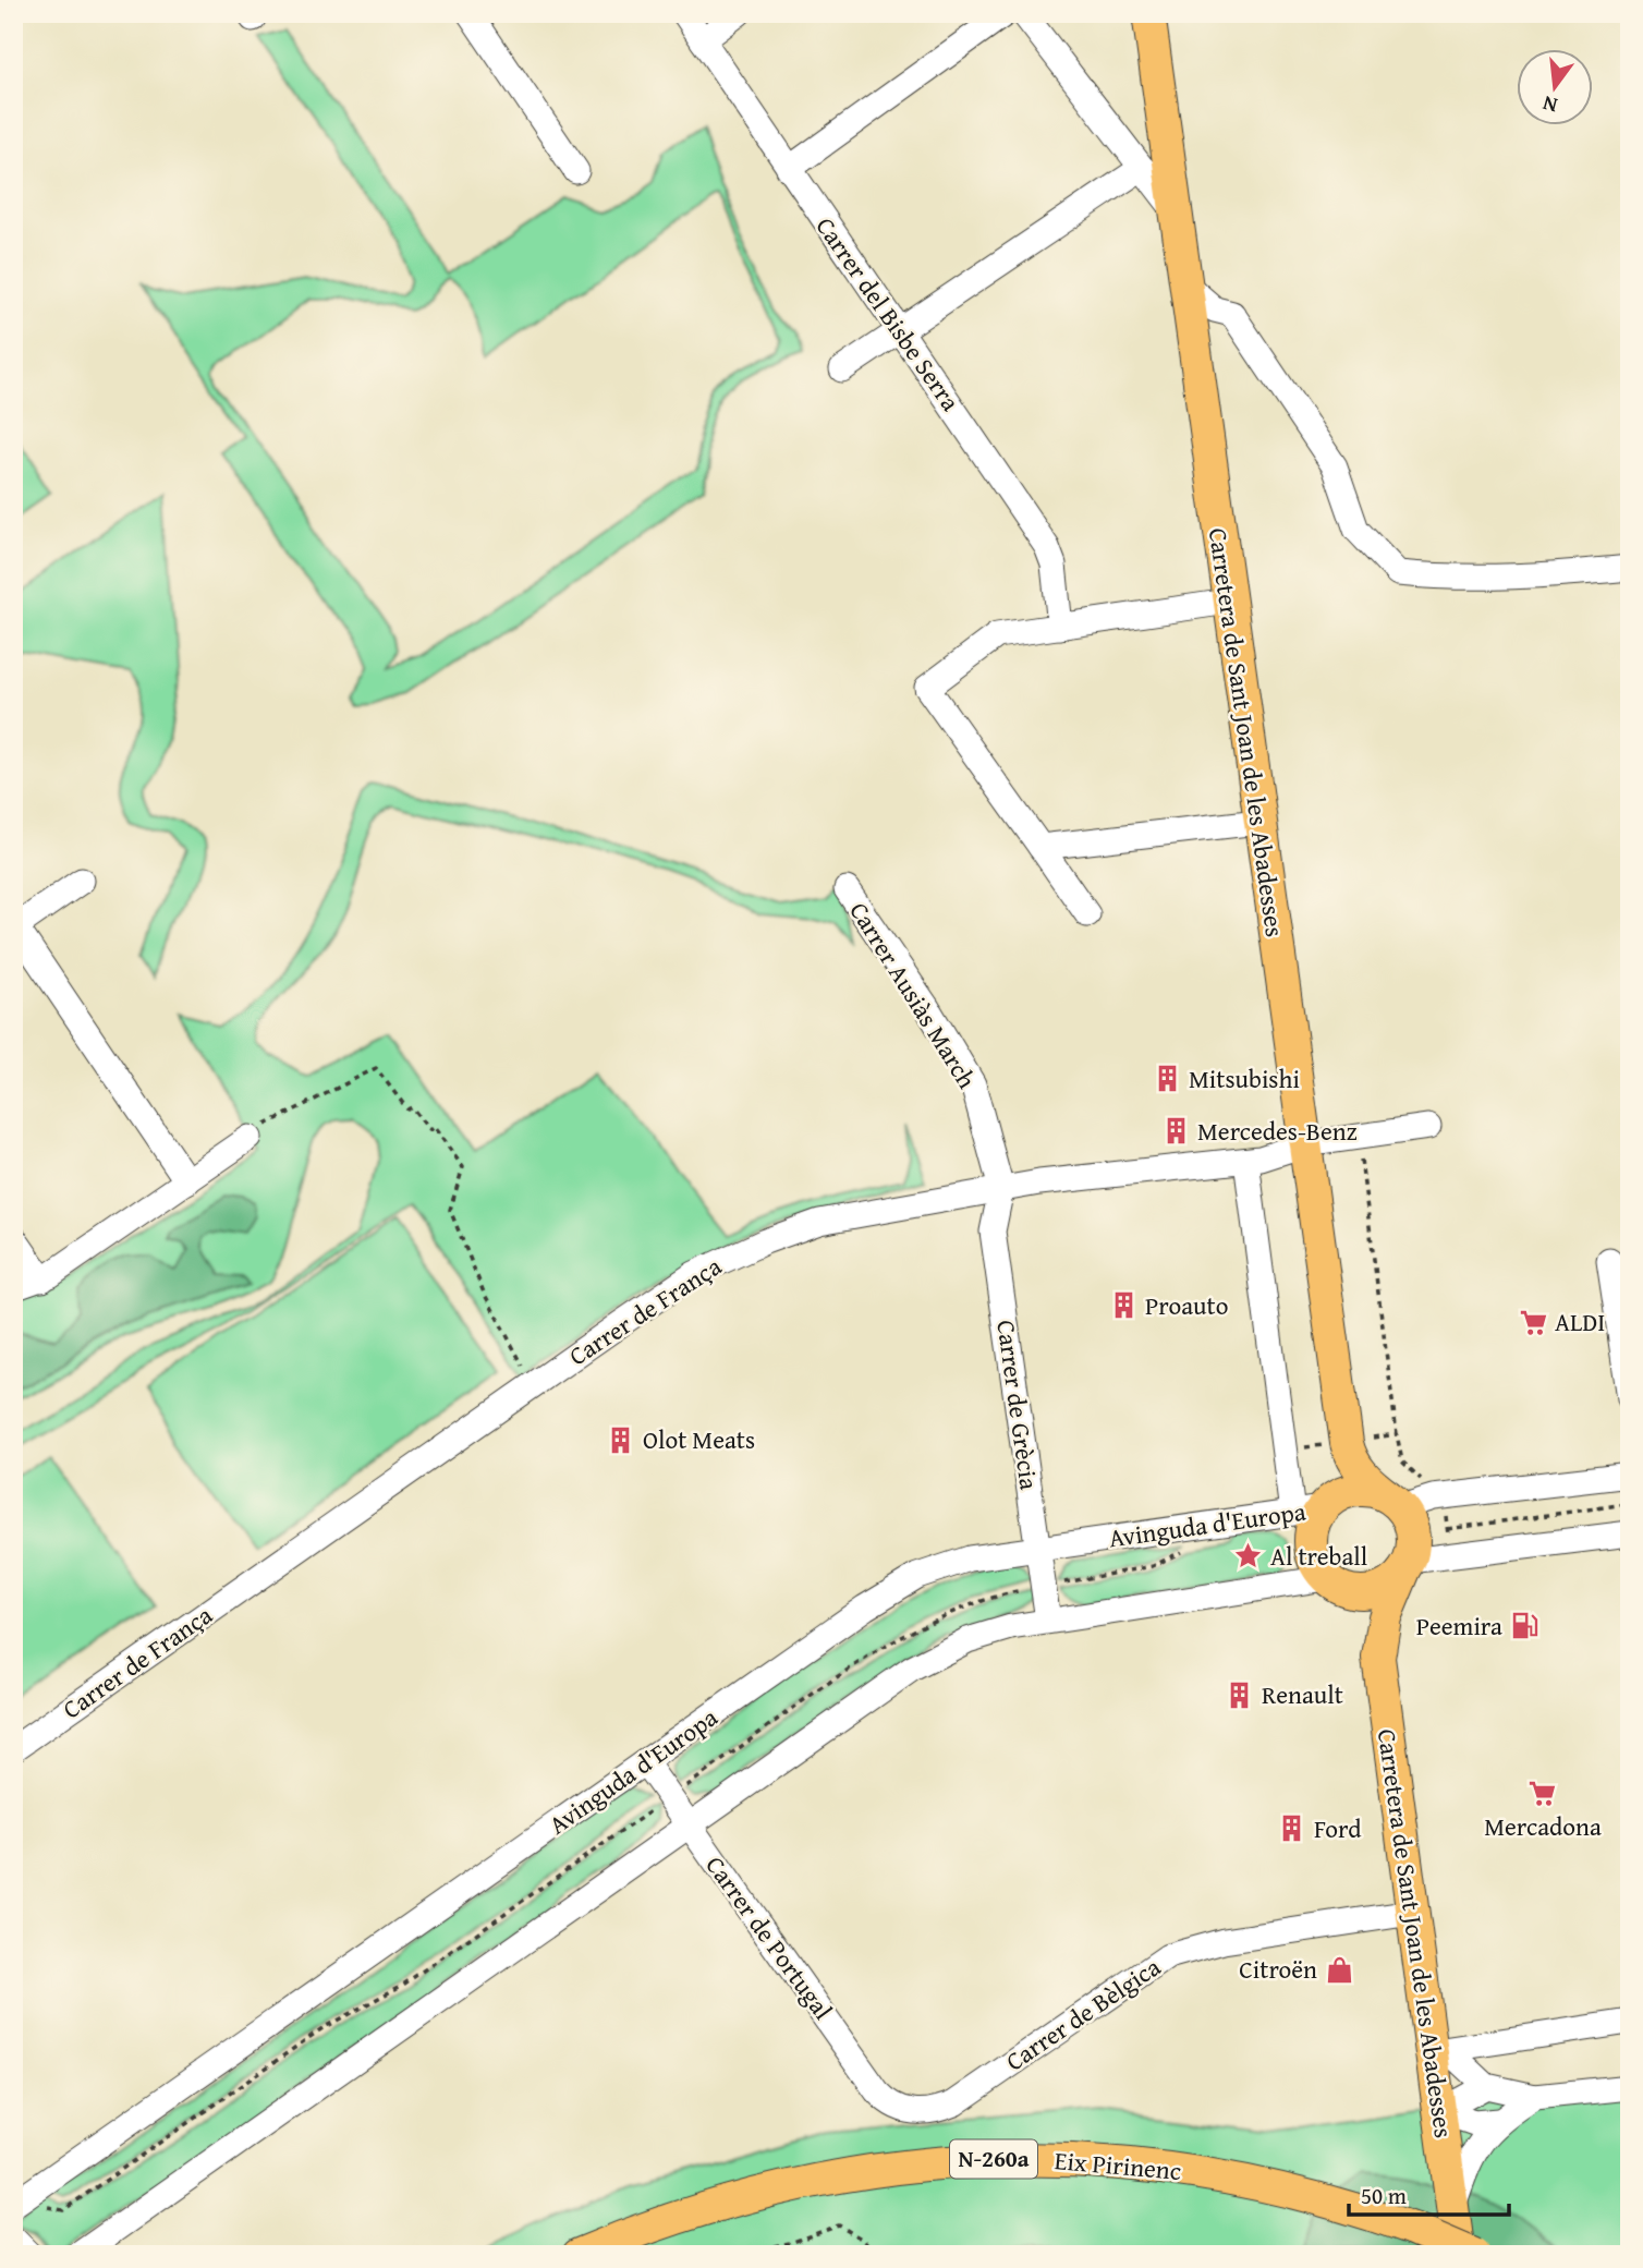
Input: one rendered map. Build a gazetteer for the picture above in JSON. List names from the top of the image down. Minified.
{"streets":{"main road":["Carretera de Sant Joan de les Abadesses","N-260a","Eix Pirinenc"],"street":["Carrer del Bisbe Serra","Carrer Ausiàs March","Carrer de França","Carrer de Grècia","Avinguda d'Europa","Carrer de Portugal","Carrer de Bèlgica"]},"crossings":[["Carretera de Sant Joan de les Abadesses","Carrer de França"],["Carretera de Sant Joan de les Abadesses","Avinguda d'Europa"],["Carretera de Sant Joan de les Abadesses","Carrer de Bèlgica"],["Carrer Ausiàs March","Carrer de França"],["Carrer Ausiàs March","Carrer de Grècia"],["Carrer de França","Carrer de Grècia"],["Carrer de Grècia","Avinguda d'Europa"],["Avinguda d'Europa","Carrer de Portugal"],["Carrer de Portugal","Carrer de Bèlgica"]],"places":{"building":["Mitsubishi","Mercedes-Benz","Proauto","Olot Meats","Renault","Ford"],"supermarket":["ALDI","Mercadona"],"place":["Al treball"],"fuel station":["Peemira"],"shop":["Citroën"]},"scale_bar":"50 m","north":"bottom"}
